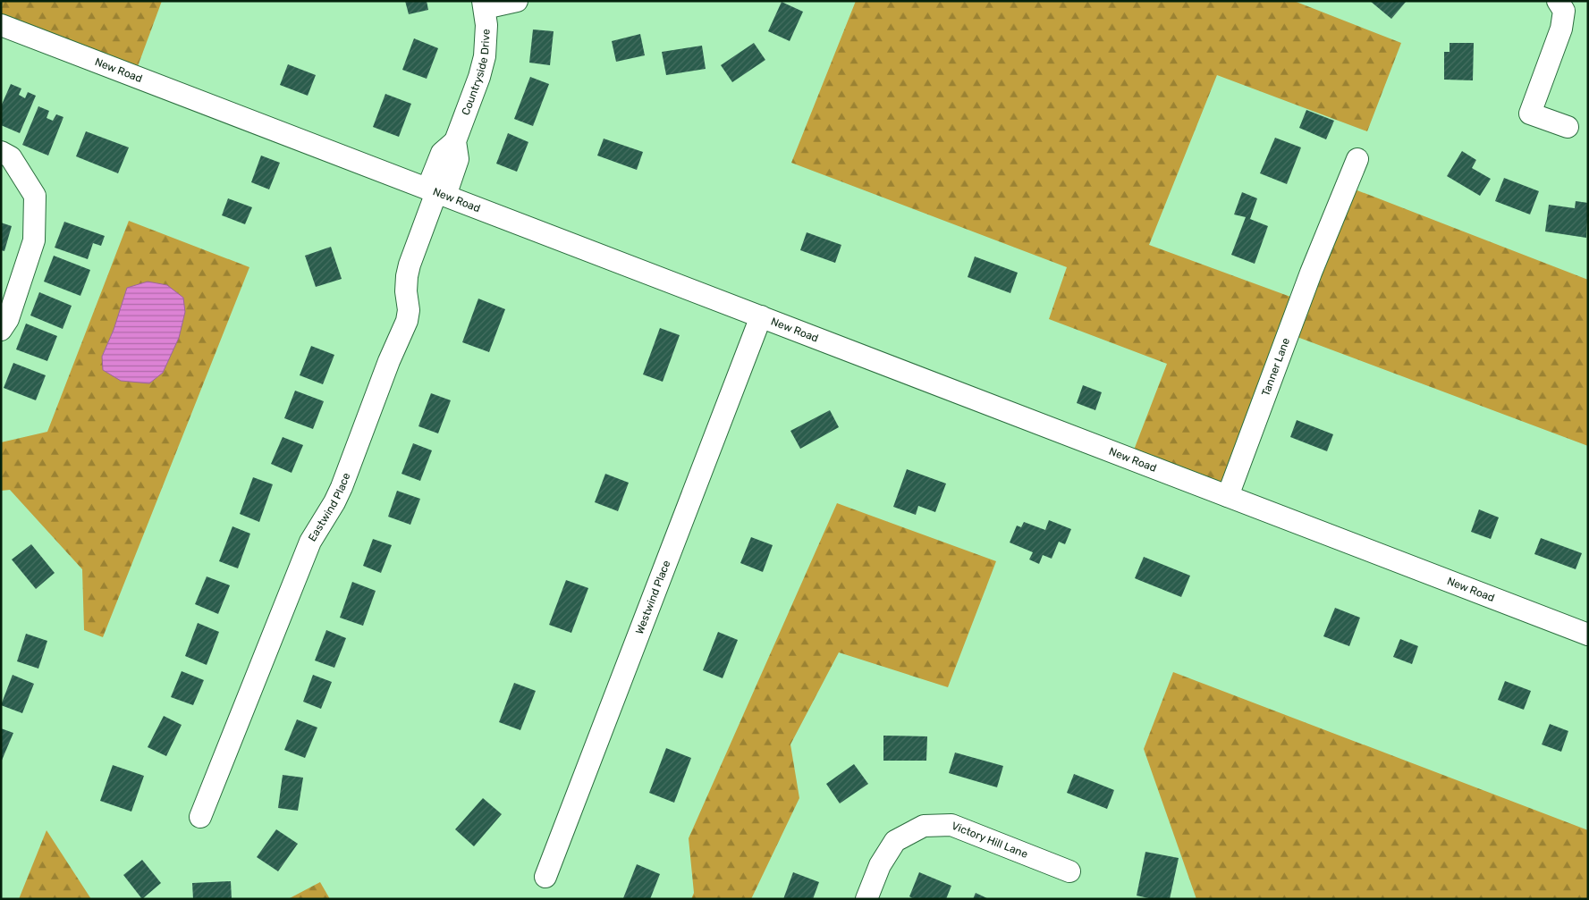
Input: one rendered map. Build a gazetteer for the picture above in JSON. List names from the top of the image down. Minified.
{"streets":{"street":["New Road","Countryside Drive","Tanner Lane","Eastwind Place","Westwind Place","Victory Hill Lane"]},"crossings":[["New Road","Countryside Drive"],["New Road","Tanner Lane"],["New Road","Eastwind Place"],["New Road","Westwind Place"],["Countryside Drive","Eastwind Place"]]}
